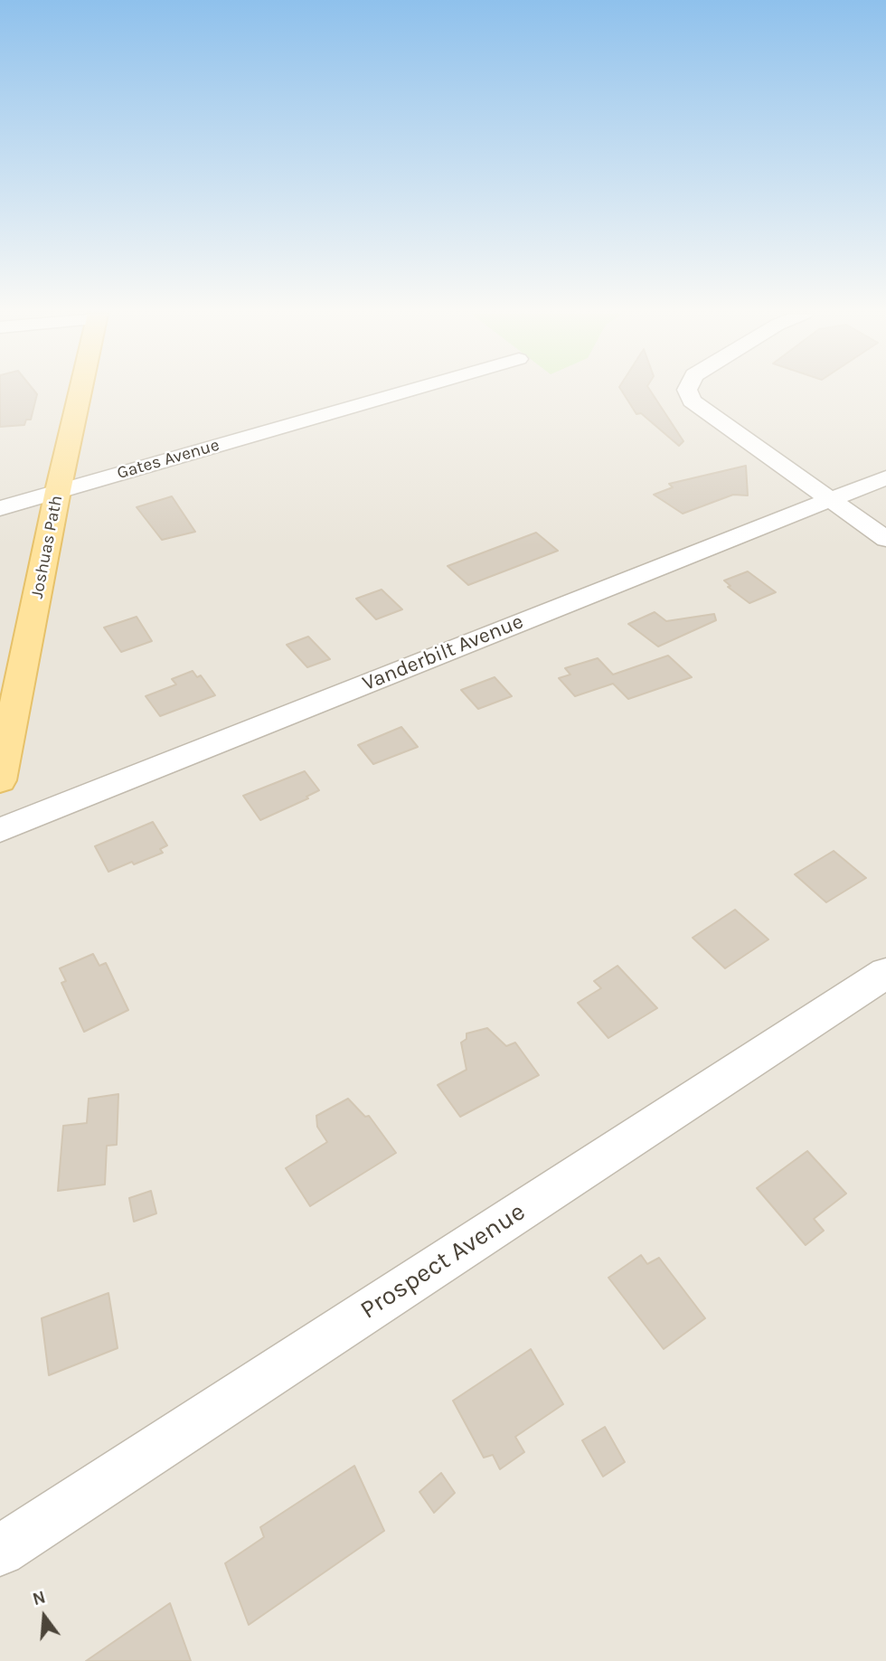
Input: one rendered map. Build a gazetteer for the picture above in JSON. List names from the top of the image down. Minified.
{"streets":{"main road":["Joshuas Path"],"street":["Gates Avenue","Vanderbilt Avenue","Prospect Avenue"]},"crossings":[["Gates Avenue","Joshuas Path"]],"north":"top"}
